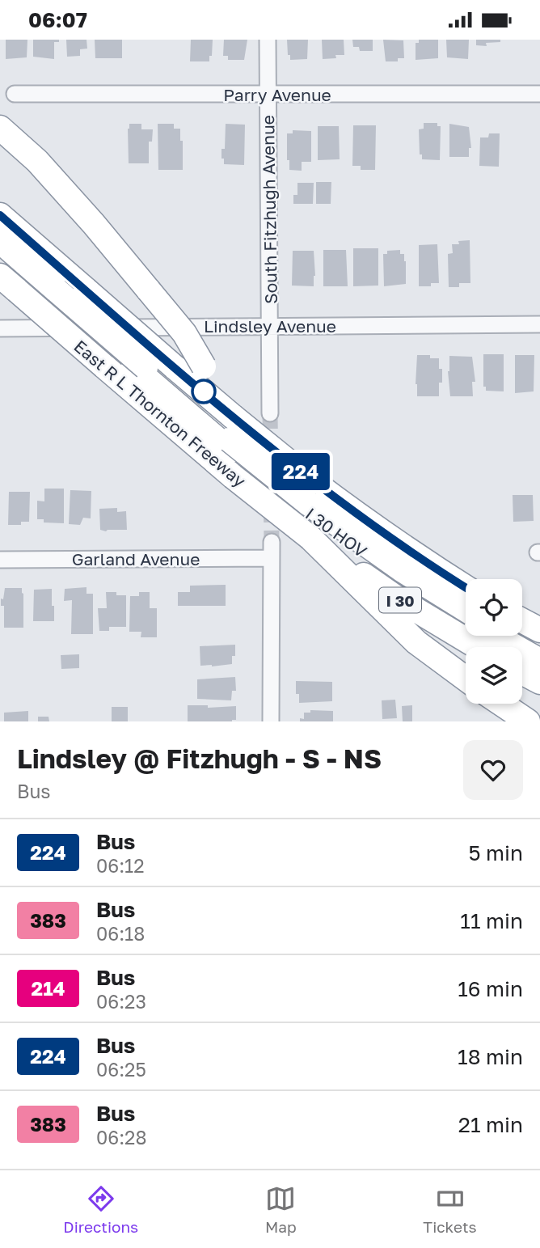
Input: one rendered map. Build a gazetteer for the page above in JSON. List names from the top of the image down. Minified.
{"streets":{"highway":["East R L Thornton Freeway","I 30 HOV","I 30"],"street":["Parry Avenue","South Fitzhugh Avenue","Lindsley Avenue","Garland Avenue"]},"crossings":[["Parry Avenue","South Fitzhugh Avenue"],["South Fitzhugh Avenue","Lindsley Avenue"],["I 30 HOV","I 30"]],"lines":["bus line 224"],"page":{"status":"06:07","on_map":"224","heading":["Lindsley @ Fitzhugh - S - NS","Bus"],"list":[{"mark":"224","name":"Bus","note":"06:12","value":"5 min"},{"mark":"383","name":"Bus","note":"06:18","value":"11 min"},{"mark":"214","name":"Bus","note":"06:23","value":"16 min"},{"mark":"224","name":"Bus","note":"06:25","value":"18 min"},{"mark":"383","name":"Bus","note":"06:28","value":"21 min"}],"tabs":["Directions","Map","Tickets"]}}
